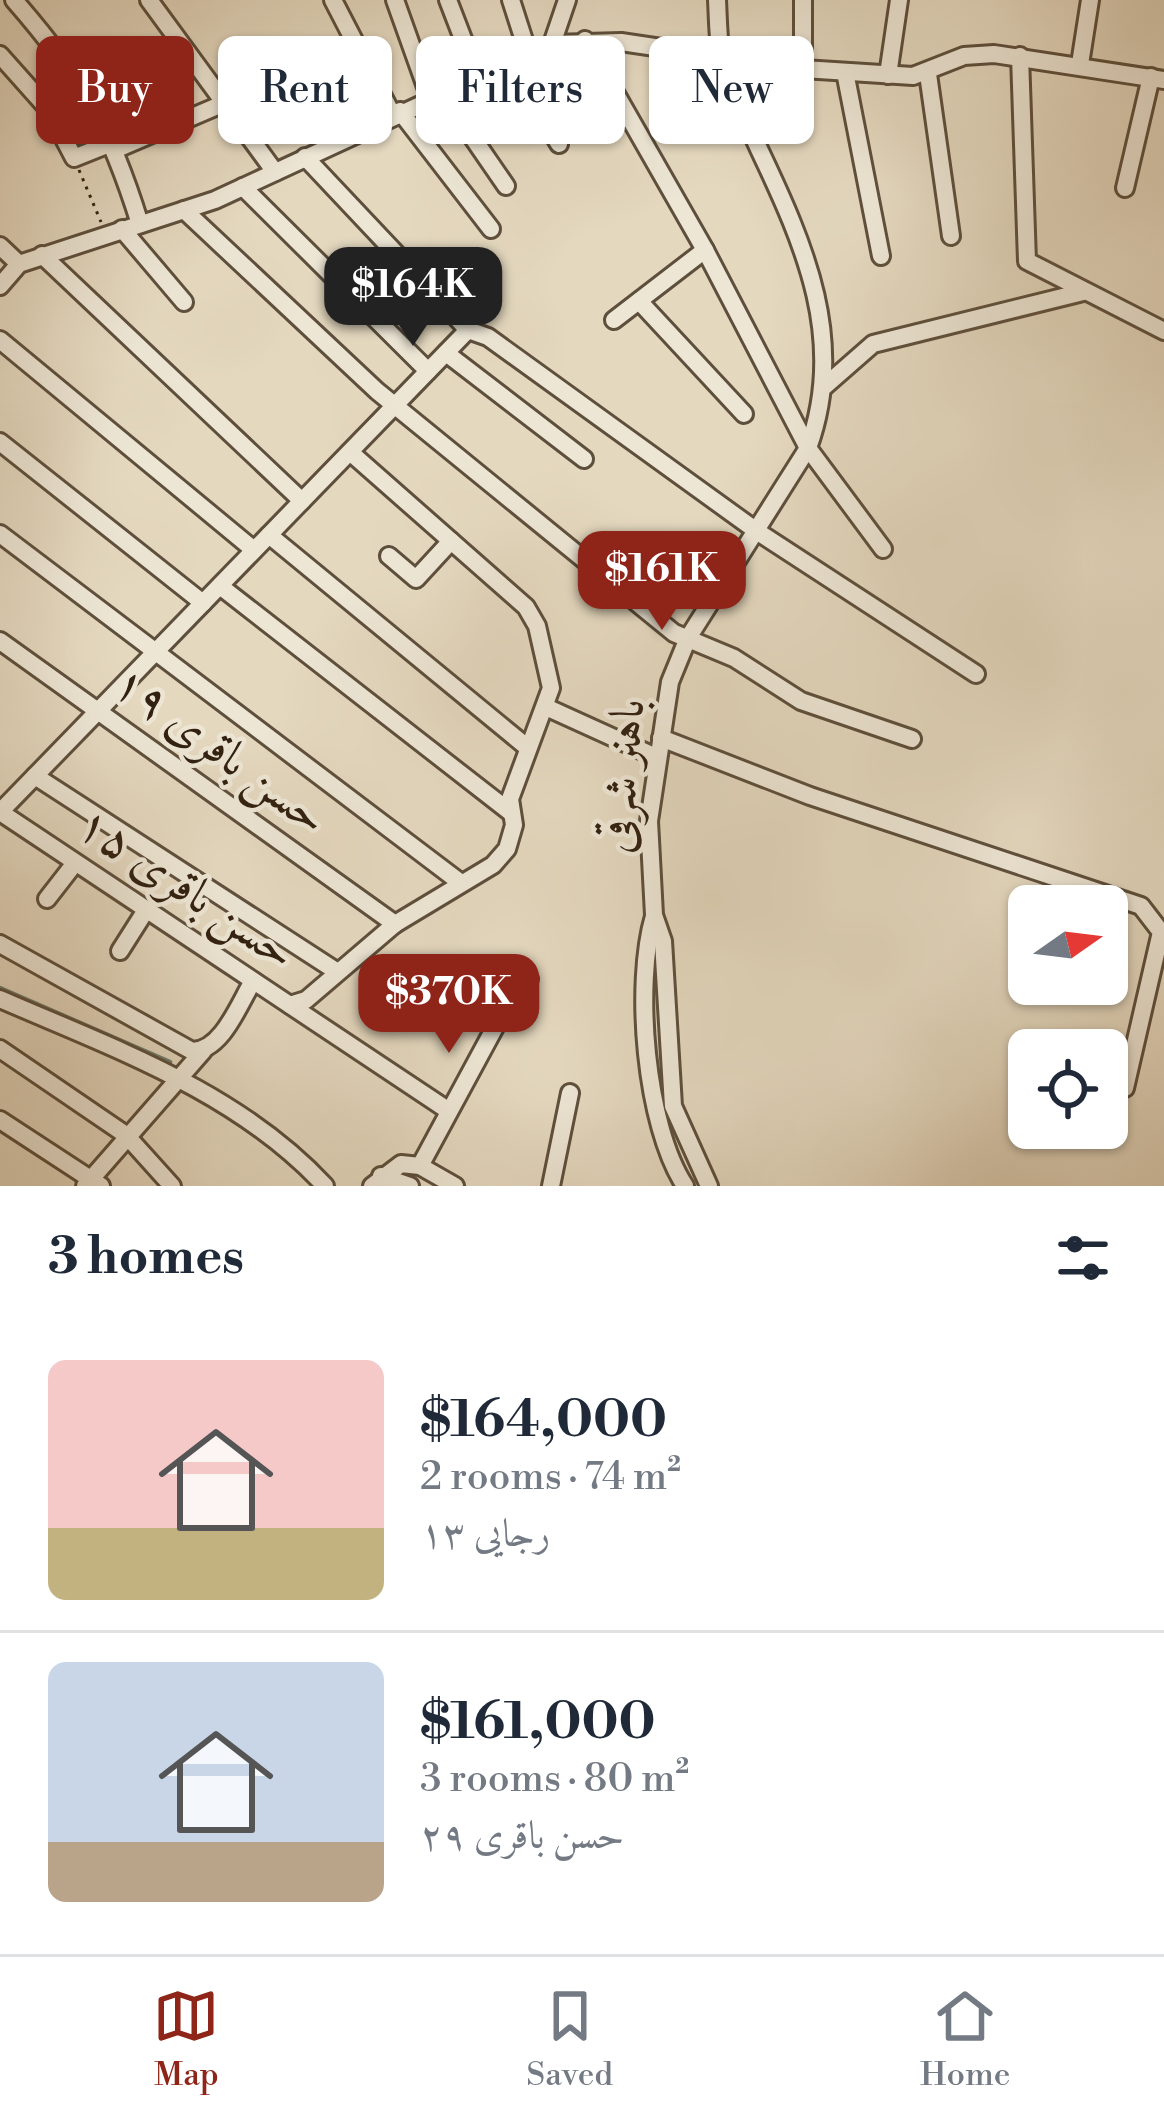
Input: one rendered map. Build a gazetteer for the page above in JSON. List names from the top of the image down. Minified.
{"streets":{"street":["حسن باقری ۱۹","باهنر شرقی","حسن باقری ۱۵"]},"north":"right","page":{"chip":["Buy","Rent","Filters","New"],"price":["$164K","$161K","$370K"],"heading":"3 homes","list":[{"name":"$164,000","note":"2 rooms · 74 m² · رجایی ۱۳"},{"name":"$161,000","note":"3 rooms · 80 m² · حسن باقری ۲۹"}],"tabs":["Map","Saved","Home"]}}
